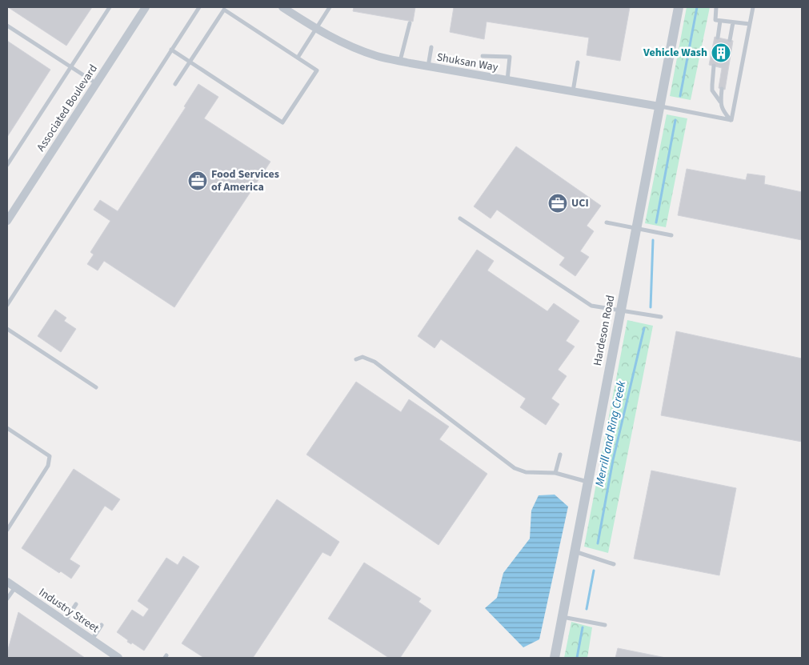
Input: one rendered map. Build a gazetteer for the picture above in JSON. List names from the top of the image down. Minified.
{"streets":{"street":["Shuksan Way","Associated Boulevard","Hardeson Road","Industry Street"]},"crossings":[["Shuksan Way","Hardeson Road"]],"water":["Merrill and Ring Creek"],"places":{"building":["Vehicle Wash"],"office":["Food Services of America","UCI"]}}
